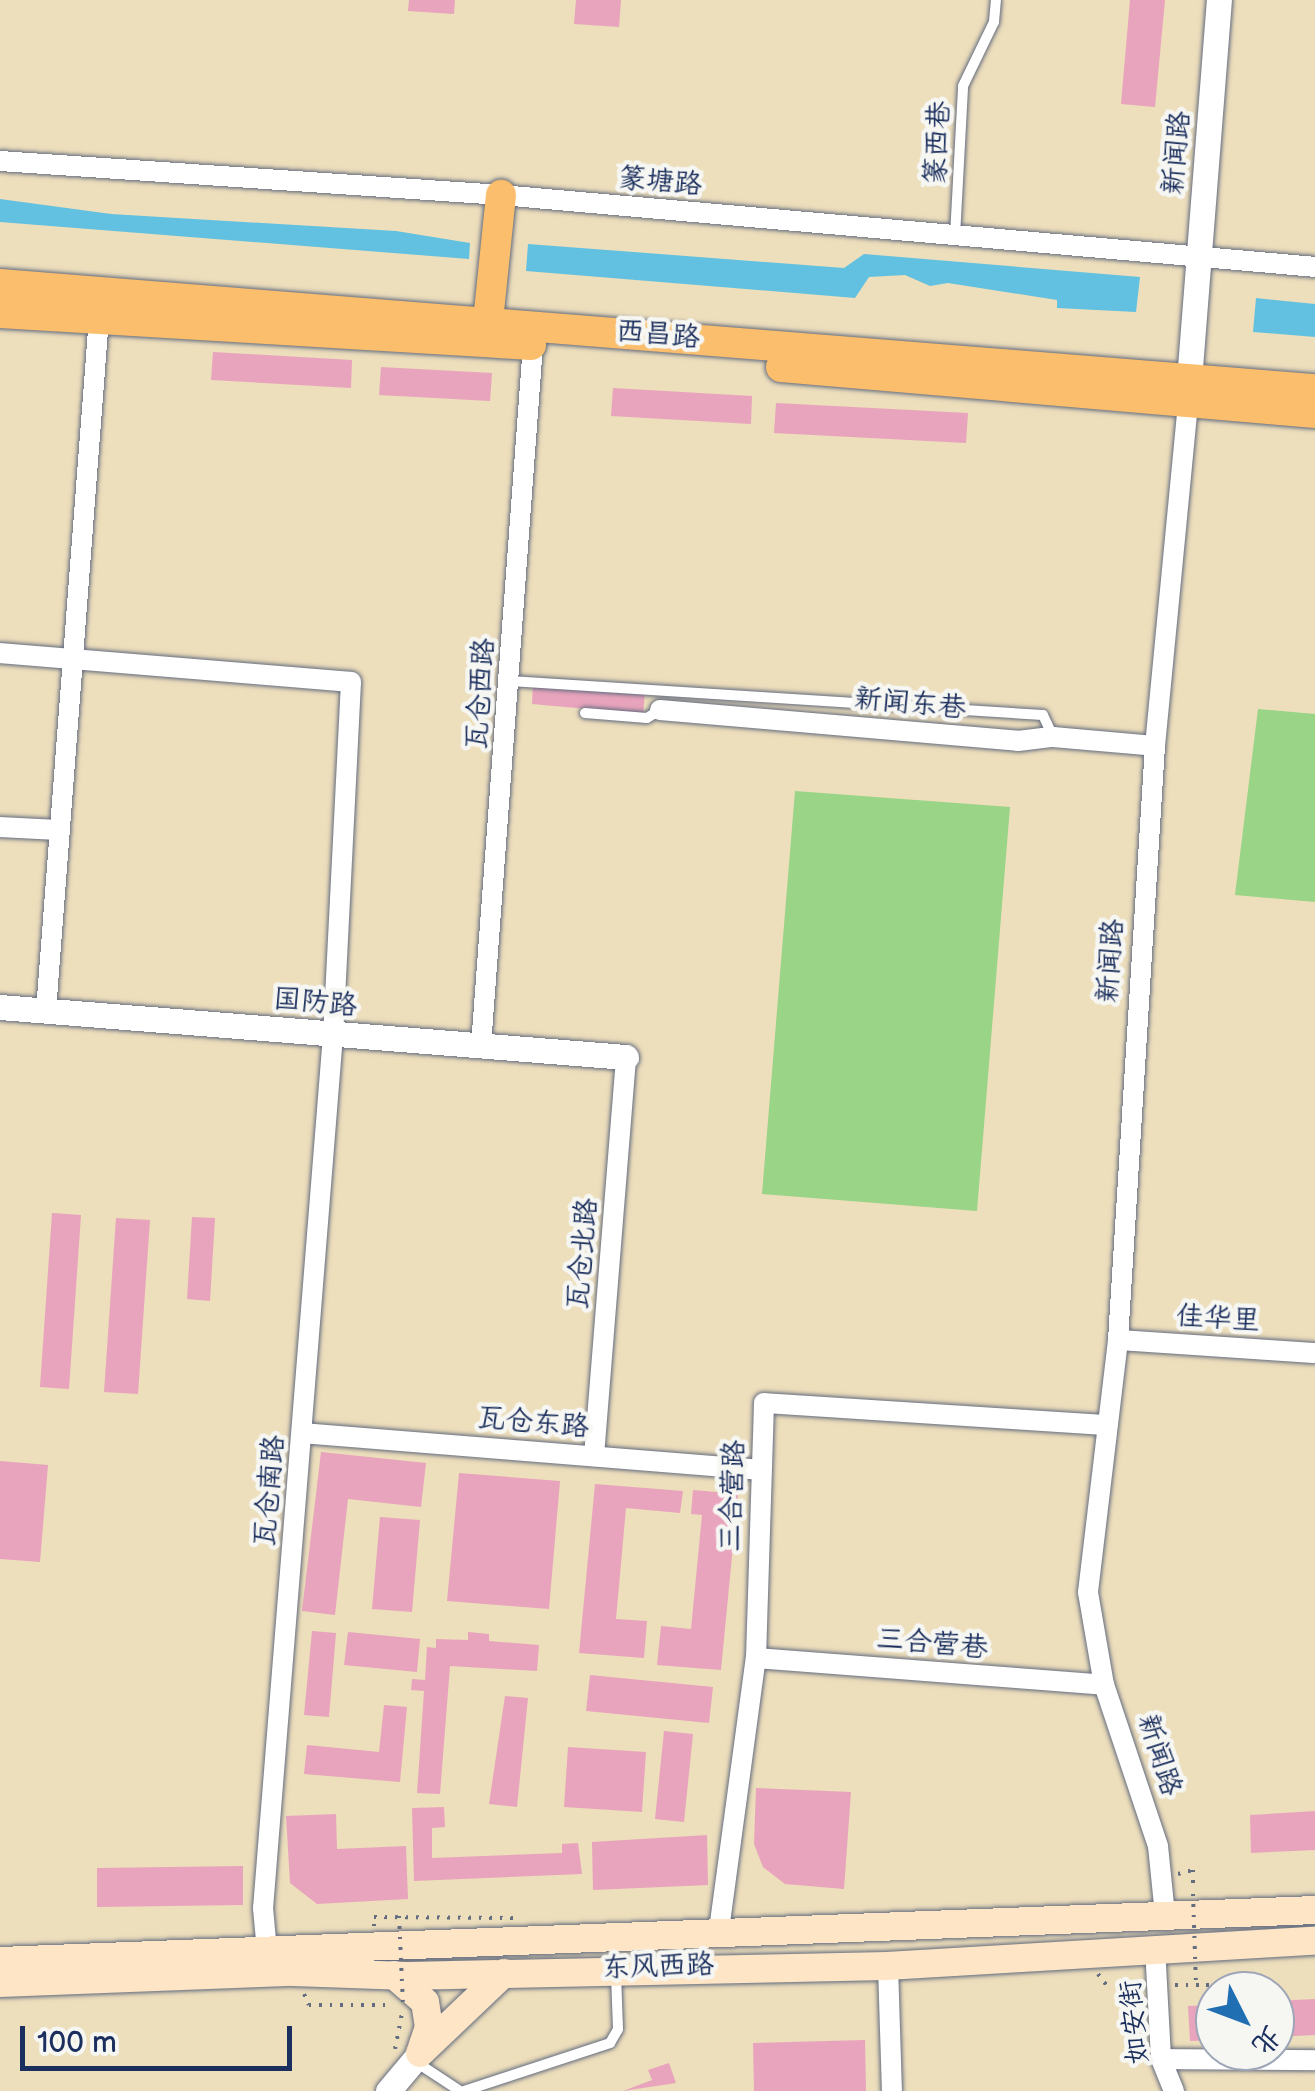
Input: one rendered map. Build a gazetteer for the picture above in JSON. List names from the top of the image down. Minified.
{"streets":{"main road":["西昌路","东风西路"],"street":["新闻路","篆塘路","瓦仓西路","新闻东巷","国防路","瓦仓北路","佳华里","瓦仓东路","瓦仓南路","三合营路","三合营巷","如安街"],"lane":["篆西巷"]},"crossings":[["篆西巷","篆塘路"],["新闻路","篆塘路"],["新闻路","西昌路"],["新闻路","新闻东巷"],["新闻路","佳华里"],["新闻路","三合营路"],["新闻路","三合营巷"],["新闻路","东风西路"],["西昌路","瓦仓西路"],["瓦仓西路","国防路"],["国防路","瓦仓北路"],["国防路","瓦仓南路"],["瓦仓北路","瓦仓东路"],["瓦仓东路","瓦仓南路"],["瓦仓东路","三合营路"],["瓦仓南路","东风西路"],["三合营路","三合营巷"],["三合营路","东风西路"],["东风西路","如安街"]],"scale_bar":"100 m","north":"bottom right"}
